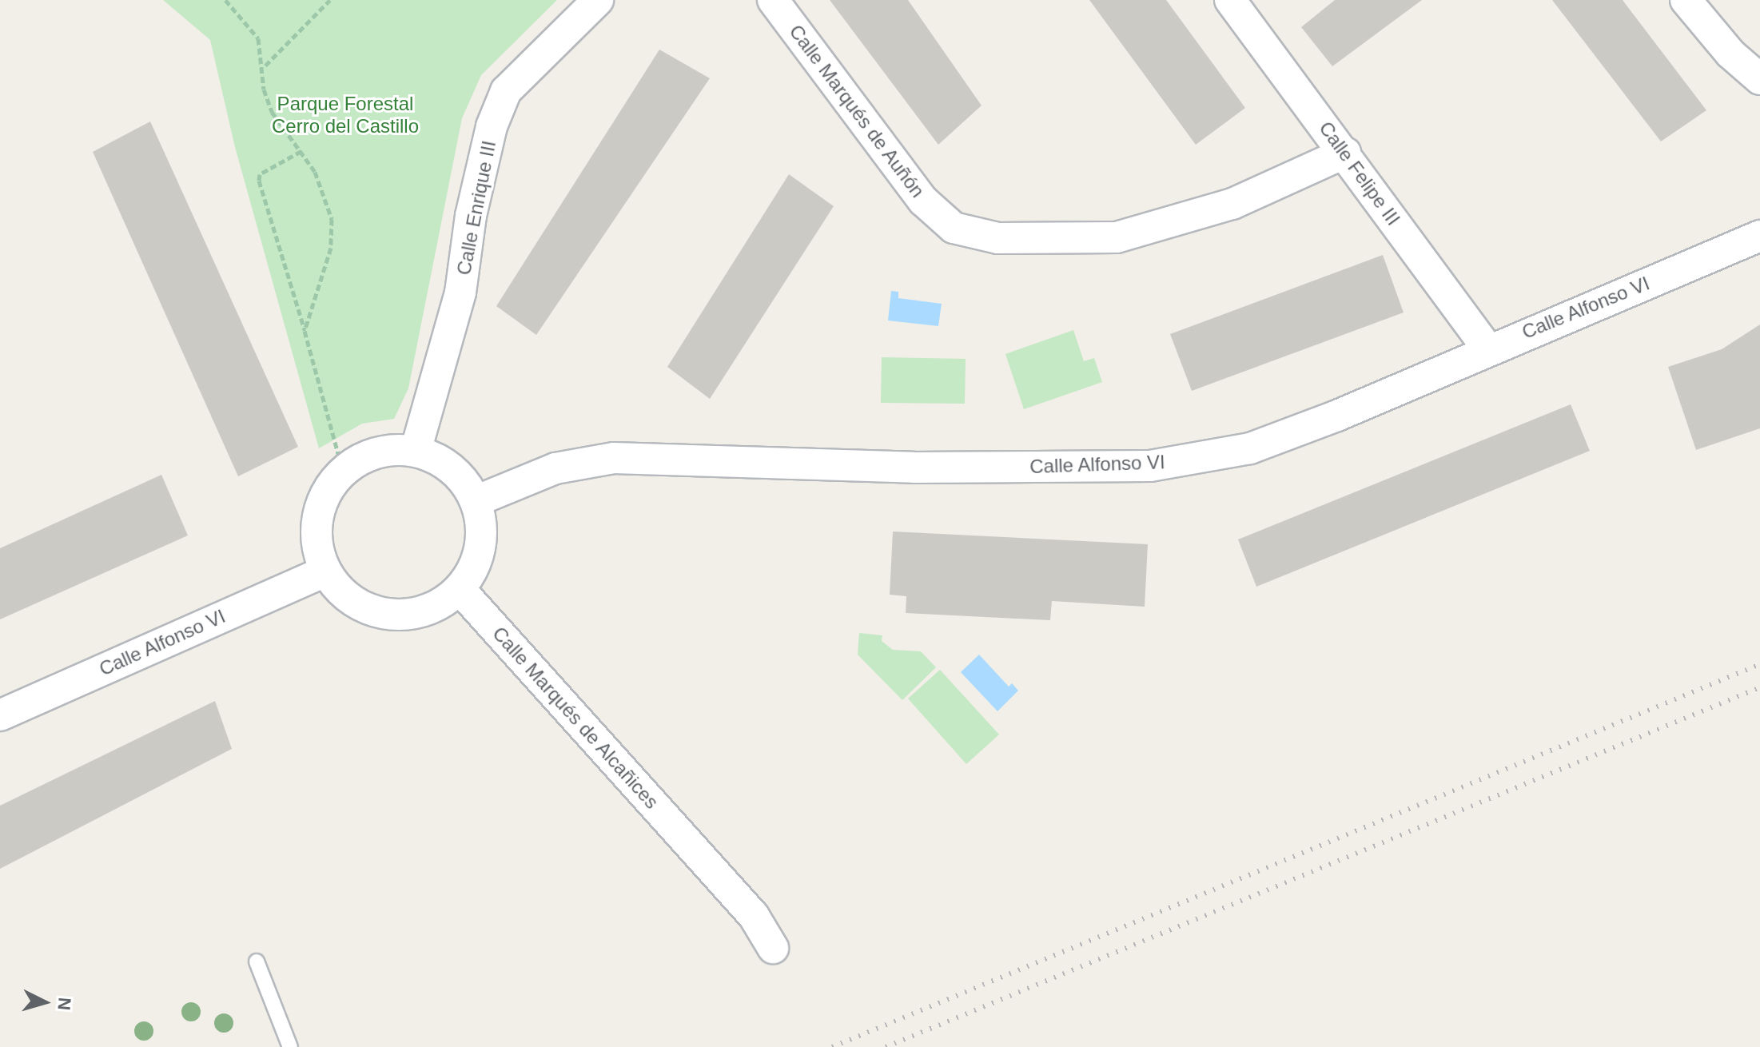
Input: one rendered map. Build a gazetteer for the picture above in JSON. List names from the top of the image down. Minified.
{"streets":{"street":["Calle Marqués de Auñón","Calle Felipe III","Calle Enrique III","Calle Alfonso VI","Calle Marqués de Alcañices"]},"crossings":[["Calle Marqués de Auñón","Calle Felipe III"],["Calle Felipe III","Calle Alfonso VI"],["Calle Enrique III","Calle Alfonso VI"],["Calle Enrique III","Calle Marqués de Alcañices"],["Calle Alfonso VI","Calle Marqués de Alcañices"]],"parks":["Parque Forestal Cerro del Castillo"],"north":"right"}
